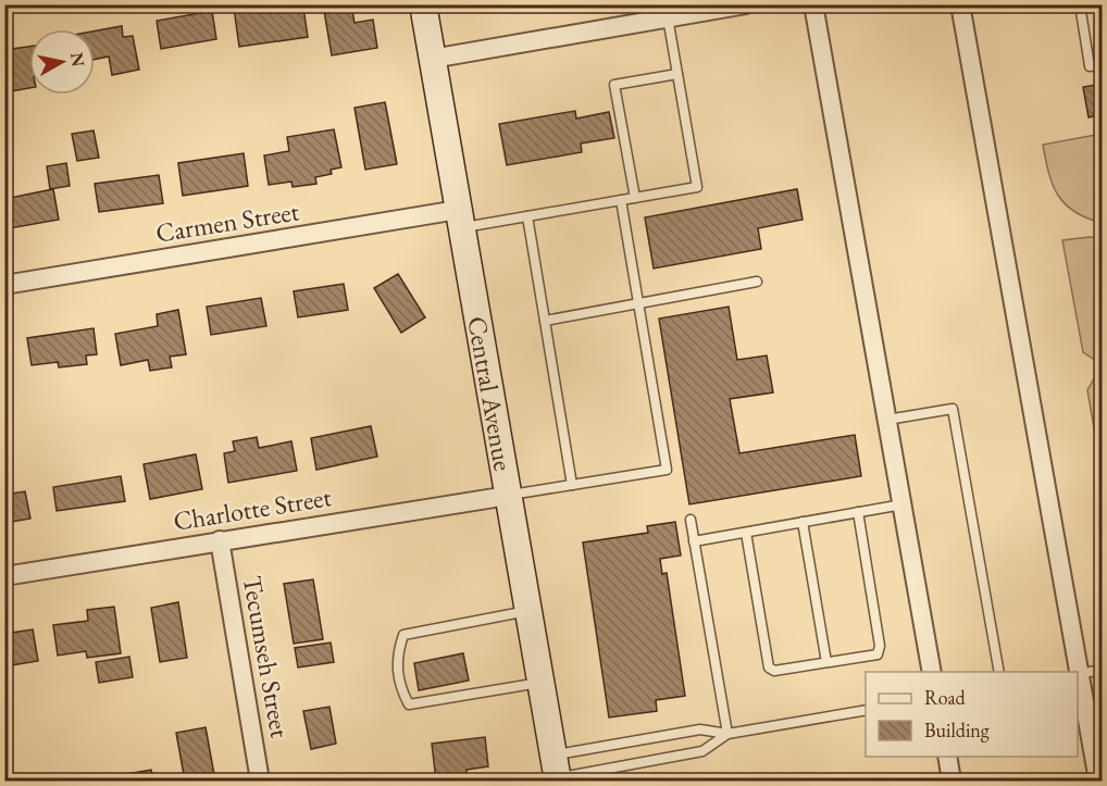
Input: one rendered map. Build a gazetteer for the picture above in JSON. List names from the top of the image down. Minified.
{"streets":{"main road":["Central Avenue"],"street":["Carmen Street","Charlotte Street","Tecumseh Street"]},"crossings":[["Carmen Street","Central Avenue"],["Central Avenue","Charlotte Street"],["Charlotte Street","Tecumseh Street"]],"legend":["Road","Building"],"north":"right"}
